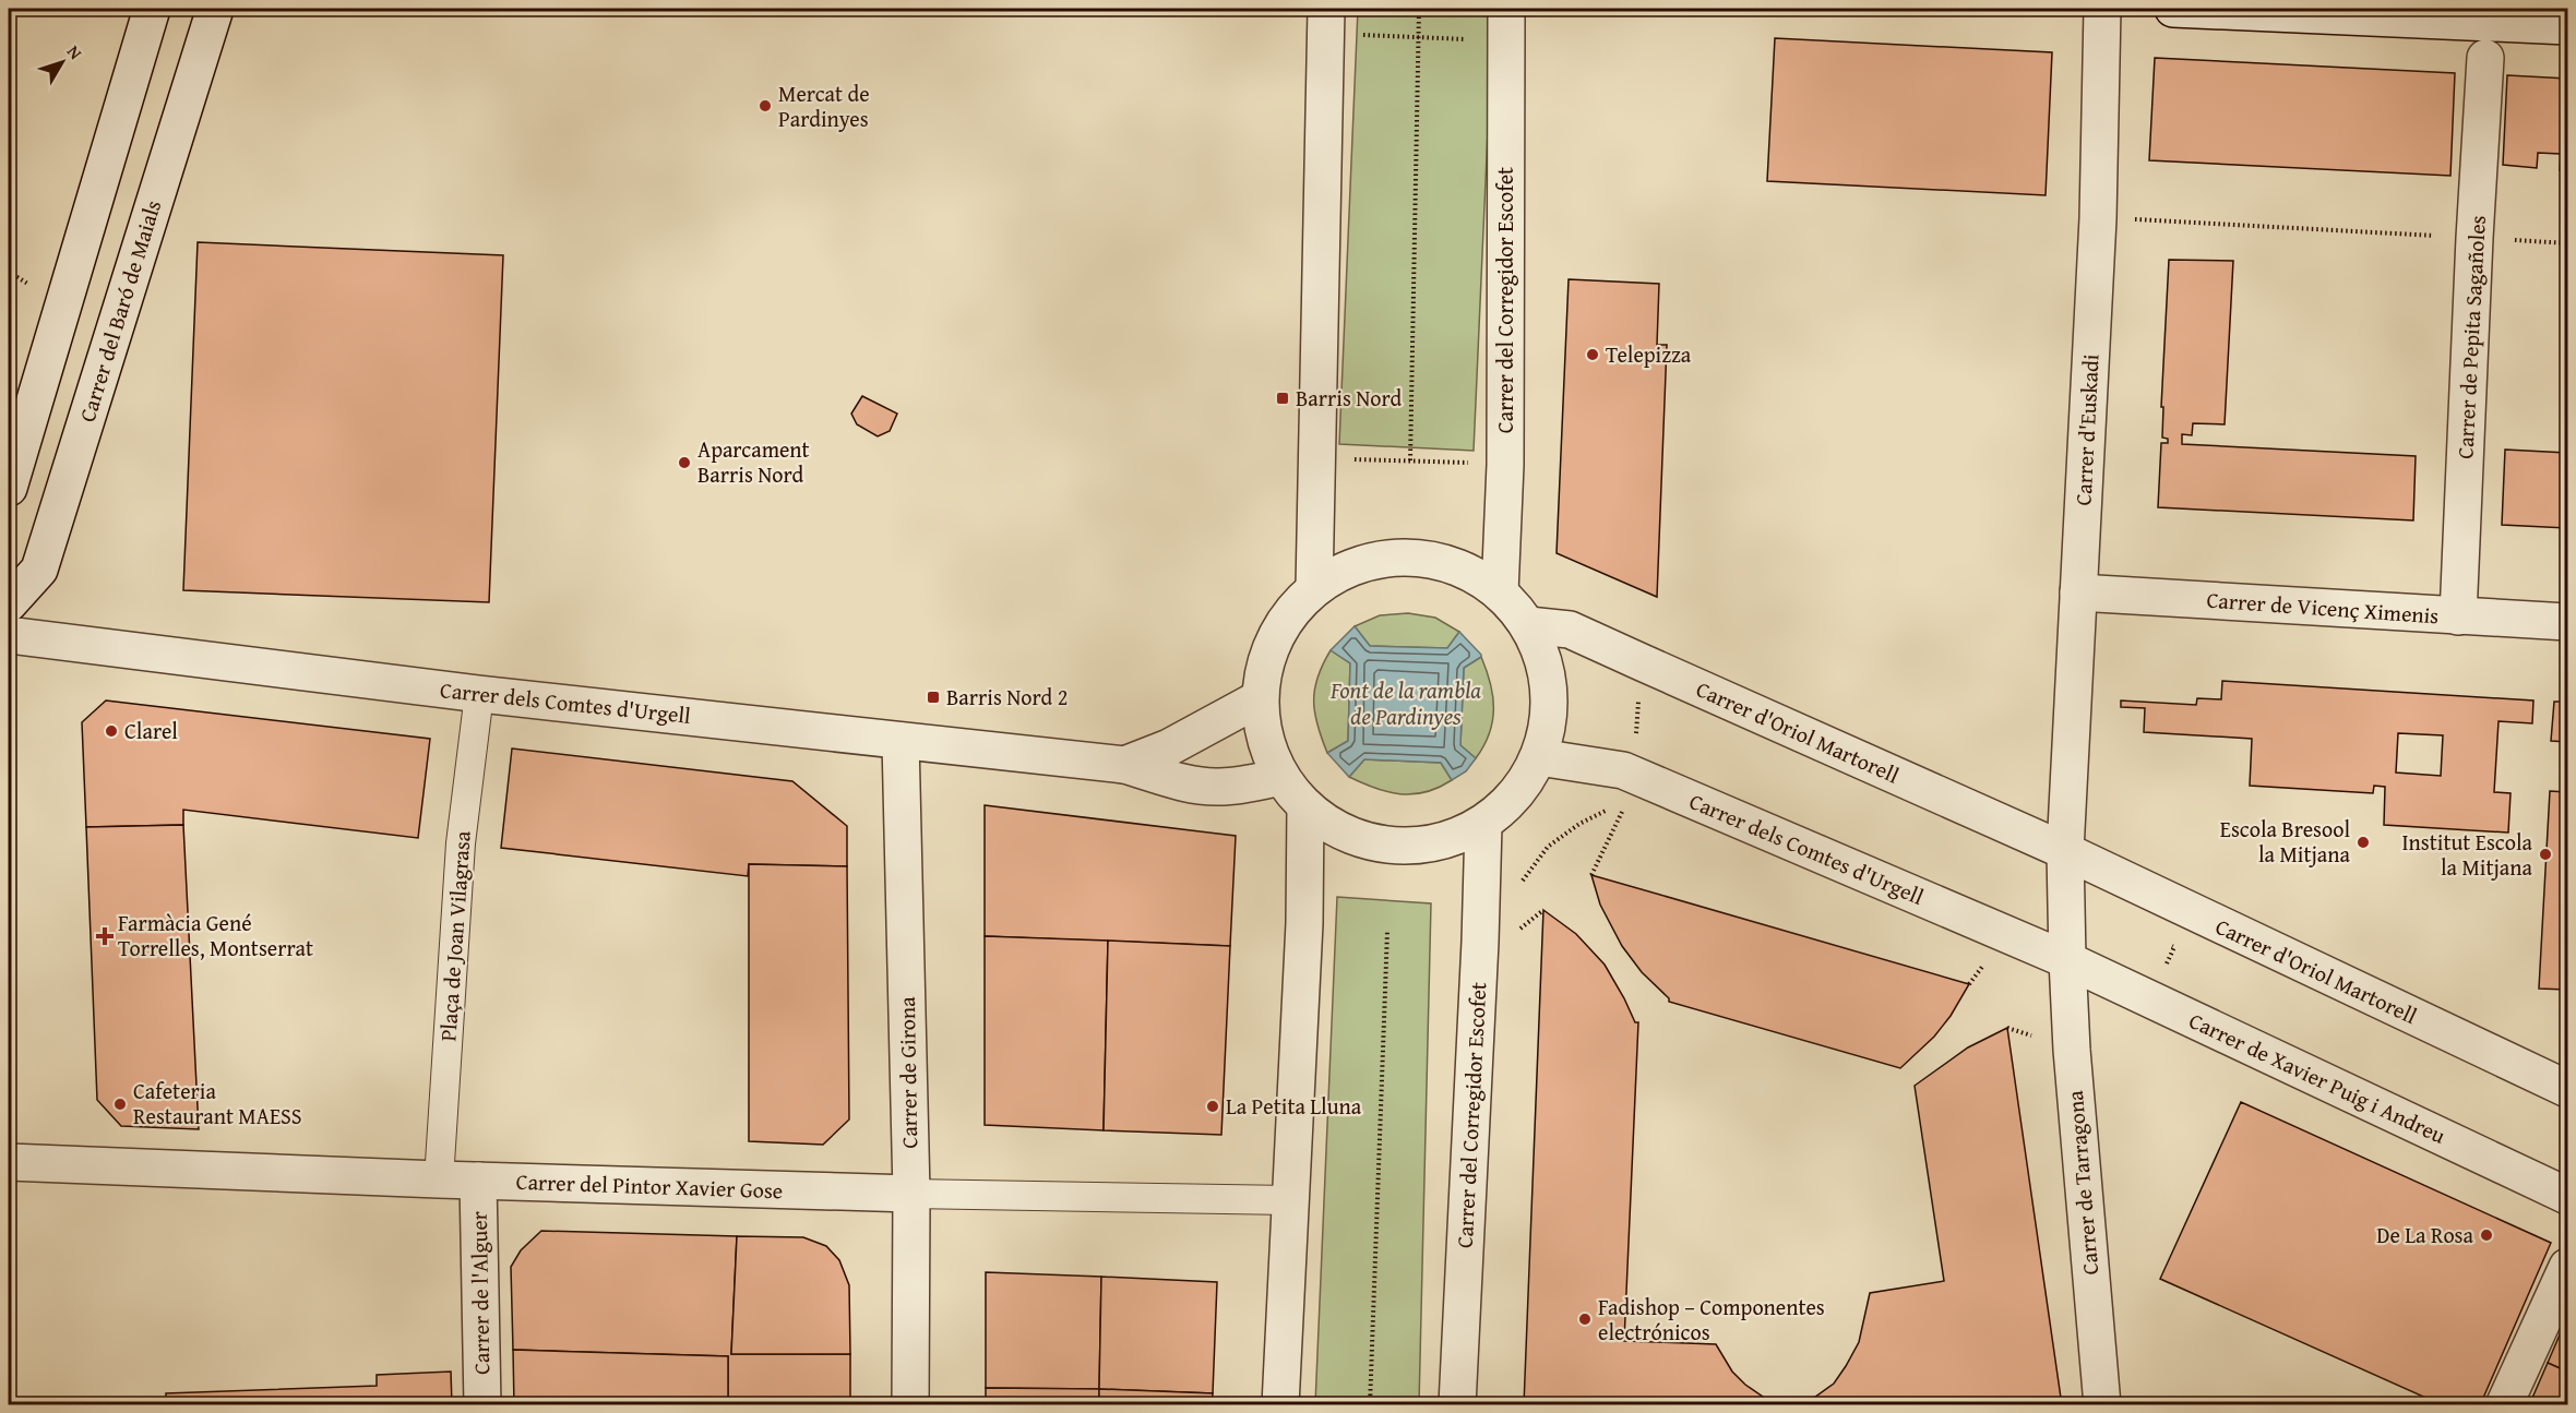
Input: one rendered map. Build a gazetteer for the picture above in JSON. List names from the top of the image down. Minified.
{"streets":{"street":["Carrer del Corregidor Escofet","Carrer del Baró de Maials","Carrer de Pepita Sagañoles","Carrer d'Euskadi","Carrer de Vicenç Ximenis","Carrer dels Comtes d'Urgell","Carrer d'Oriol Martorell","Plaça de Joan Vilagrasa","Carrer de Girona","Carrer de Xavier Puig i Andreu","Carrer de Tarragona","Carrer del Pintor Xavier Gose","Carrer de l'Alguer"]},"crossings":[["Carrer de Pepita Sagañoles","Carrer de Vicenç Ximenis"],["Carrer d'Euskadi","Carrer de Vicenç Ximenis"],["Carrer d'Euskadi","Carrer d'Oriol Martorell"],["Carrer dels Comtes d'Urgell","Plaça de Joan Vilagrasa"],["Carrer dels Comtes d'Urgell","Carrer de Girona"],["Carrer dels Comtes d'Urgell","Carrer de Xavier Puig i Andreu"],["Carrer dels Comtes d'Urgell","Carrer de Tarragona"],["Plaça de Joan Vilagrasa","Carrer del Pintor Xavier Gose"],["Carrer de Girona","Carrer del Pintor Xavier Gose"],["Carrer de Xavier Puig i Andreu","Carrer de Tarragona"],["Carrer del Pintor Xavier Gose","Carrer de l'Alguer"]],"water":["Font de la rambla de Pardinyes"],"places":{"other":["Mercat de Pardinyes","Telepizza","Aparcament Barris Nord","Clarel","Escola Bresool la Mitjana","Institut Escola la Mitjana","Cafeteria Restaurant MAESS","La Petita Lluna","De La Rosa","Fadishop – Componentes electrónicos"],"transit":["Barris Nord","Barris Nord 2"],"health":["Farmàcia Gené Torrelles, Montserrat"]},"north":"top right"}
